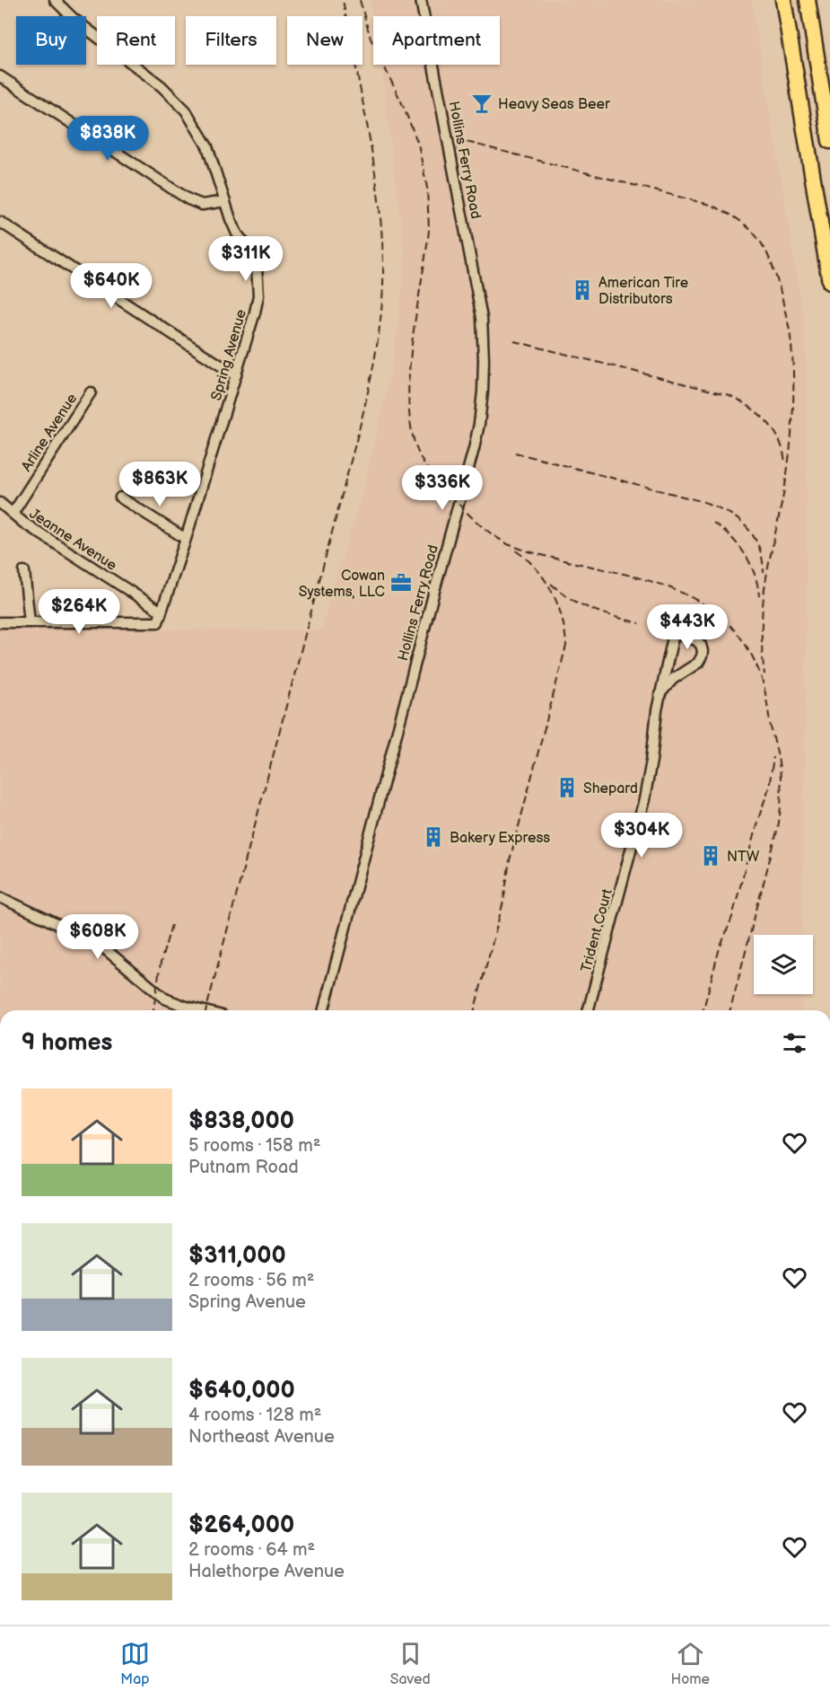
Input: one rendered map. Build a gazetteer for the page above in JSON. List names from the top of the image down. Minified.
{"streets":{"street":["Hollins Ferry Road","Spring Avenue","Arline Avenue","Jeanne Avenue","Trident Court"]},"crossings":[["Spring Avenue","Jeanne Avenue"],["Arline Avenue","Jeanne Avenue"]],"places":{"bar":["Heavy Seas Beer"],"building":["American Tire Distributors","Shepard","Bakery Express","NTW"],"office":["Cowan Systems, LLC"]},"page":{"chip":["Buy","Rent","Filters","New","Apartment"],"price":["$838K","$311K","$640K","$863K","$336K","$264K","$443K","$304K","$608K"],"heading":"9 homes","list":[{"name":"$838,000","note":"5 rooms · 158 m² · Putnam Road"},{"name":"$311,000","note":"2 rooms · 56 m² · Spring Avenue"},{"name":"$640,000","note":"4 rooms · 128 m² · Northeast Avenue"},{"name":"$264,000","note":"2 rooms · 64 m² · Halethorpe Avenue"}],"tabs":["Map","Saved","Home"]}}
